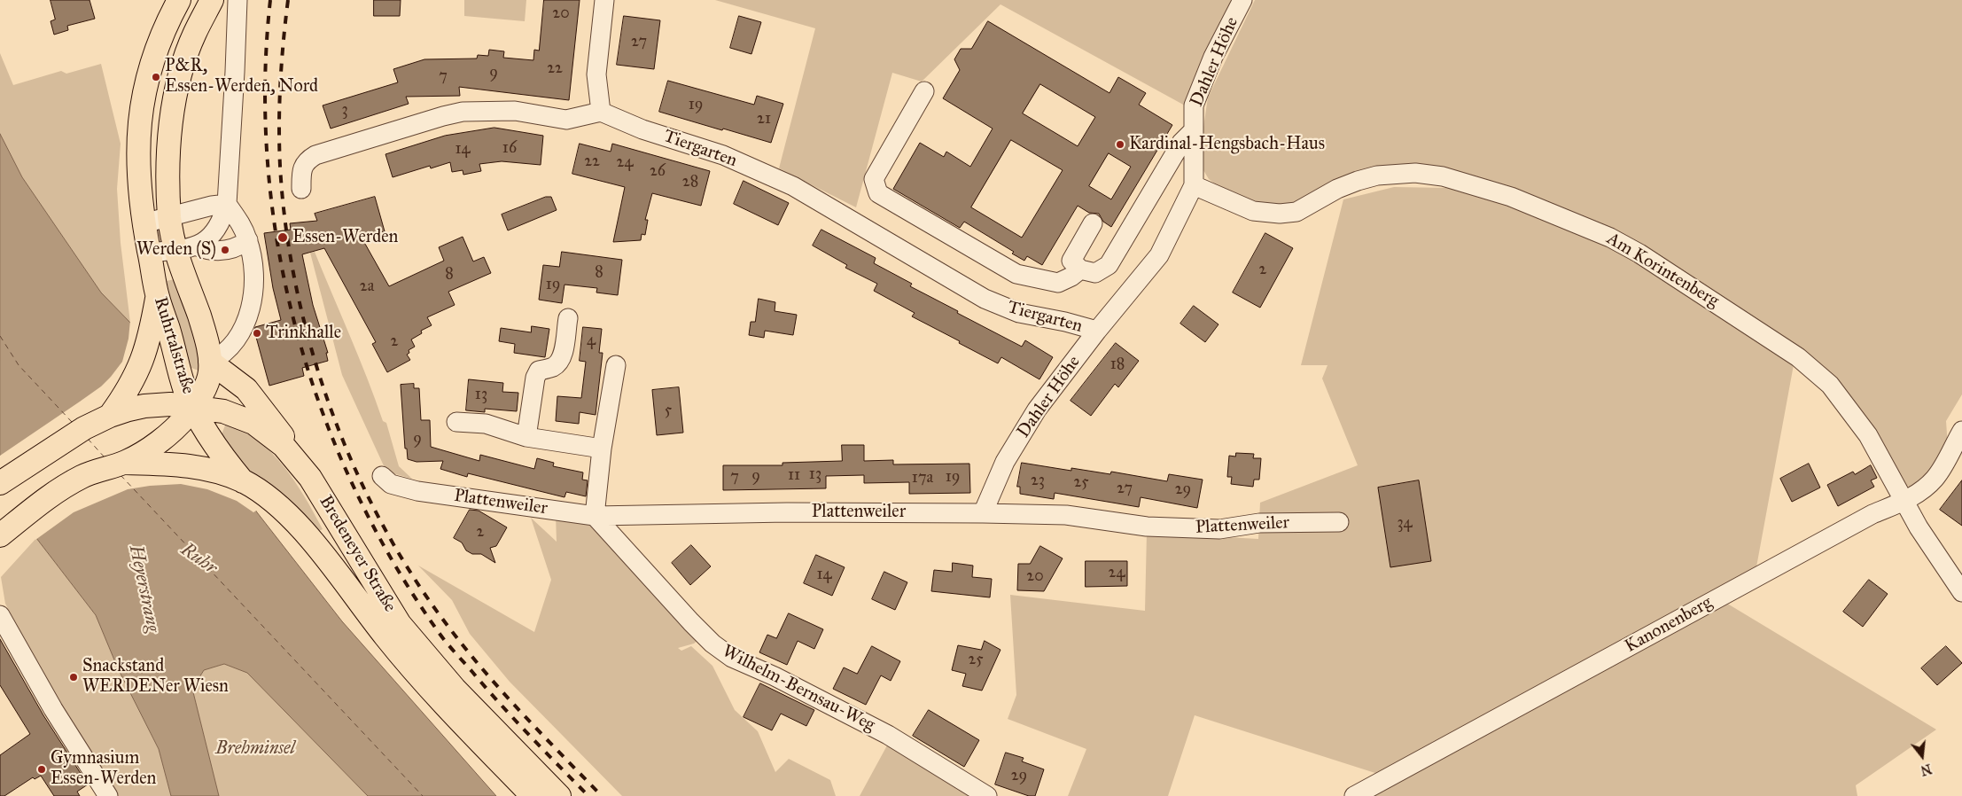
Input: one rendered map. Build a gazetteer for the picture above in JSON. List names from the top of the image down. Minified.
{"streets":{"main road":["Ruhrtalstraße","Bredeneyer Straße"],"street":["Dahler Höhe","Tiergarten","Am Korintenberg","Plattenweiler","Kanonenberg","Wilhelm-Bernsau-Weg"]},"crossings":[["Dahler Höhe","Tiergarten"],["Dahler Höhe","Am Korintenberg"],["Dahler Höhe","Plattenweiler"],["Am Korintenberg","Kanonenberg"],["Ruhrtalstraße","Bredeneyer Straße"],["Plattenweiler","Wilhelm-Bernsau-Weg"]],"water":["Ruhr","Heyerstrang"],"parks":["Brehminsel"],"places":["P&R, Essen-Werden, Nord","Kardinal-Hengsbach-Haus","Essen-Werden","Werden (S)","Trinkhalle","Snackstand WERDENer Wiesn","Gymnasium Essen-Werden"],"house_numbers":["20","27","22","9","7","19","3","21","16","14","22","24","26","28","2","8","8","19","2a","4","2","18","13","5","9","13","11","9","7","19","17a","23","25","27","29","34","2","24","14","20","25","29"],"north":"bottom"}
